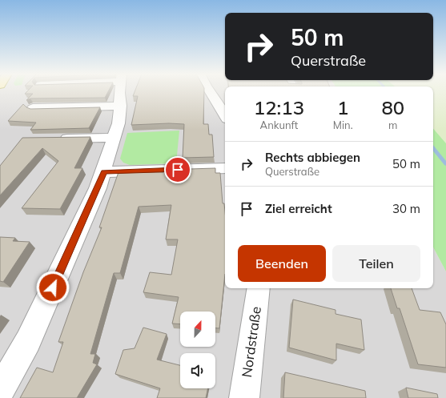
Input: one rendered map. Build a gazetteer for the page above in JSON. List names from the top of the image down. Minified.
{"streets":{"street":["Nordstraße"]},"north":"top","page":{"turn":["50 m","Querstraße"],"eta":["12:13","Ankunft","1","Min.","80","m"],"list":[{"name":"Rechts abbiegen","note":"Querstraße","value":"50 m"},{"name":"Ziel erreicht","value":"30 m"}],"buttons":["Beenden","Teilen"]}}
